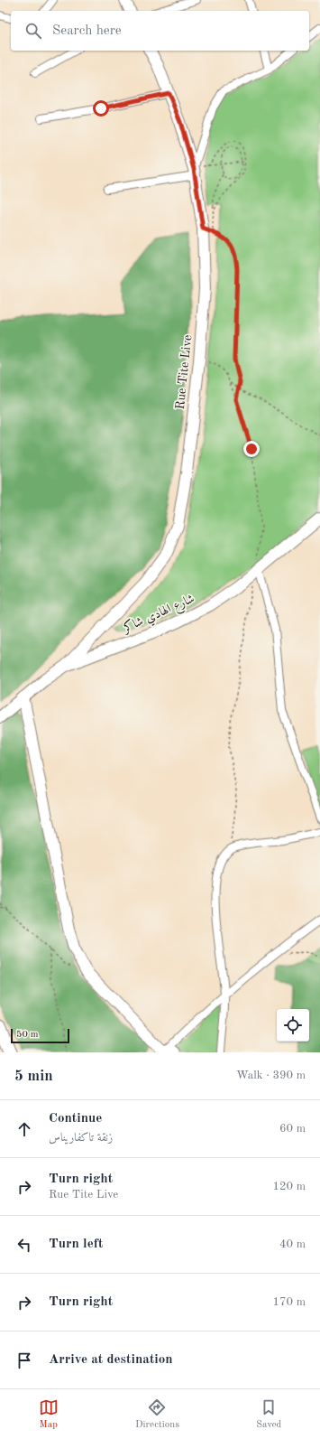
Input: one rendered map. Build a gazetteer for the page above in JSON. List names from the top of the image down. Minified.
{"streets":{"street":["Rue Tite Live","شارع الهادي شاكر"]},"crossings":[["Rue Tite Live","شارع الهادي شاكر"]],"scale_bar":"50 m","page":{"search":"Search here","scale":"50 m","heading":["5 min","Walk · 390 m"],"list":[["Continue","زنقة تاكفاريناس","60 m"],["Turn right","Rue Tite Live","120 m"],["Turn left","40 m"],["Turn right","170 m"],"Arrive at destination"],"nav":["Map","Directions","Saved"]}}
